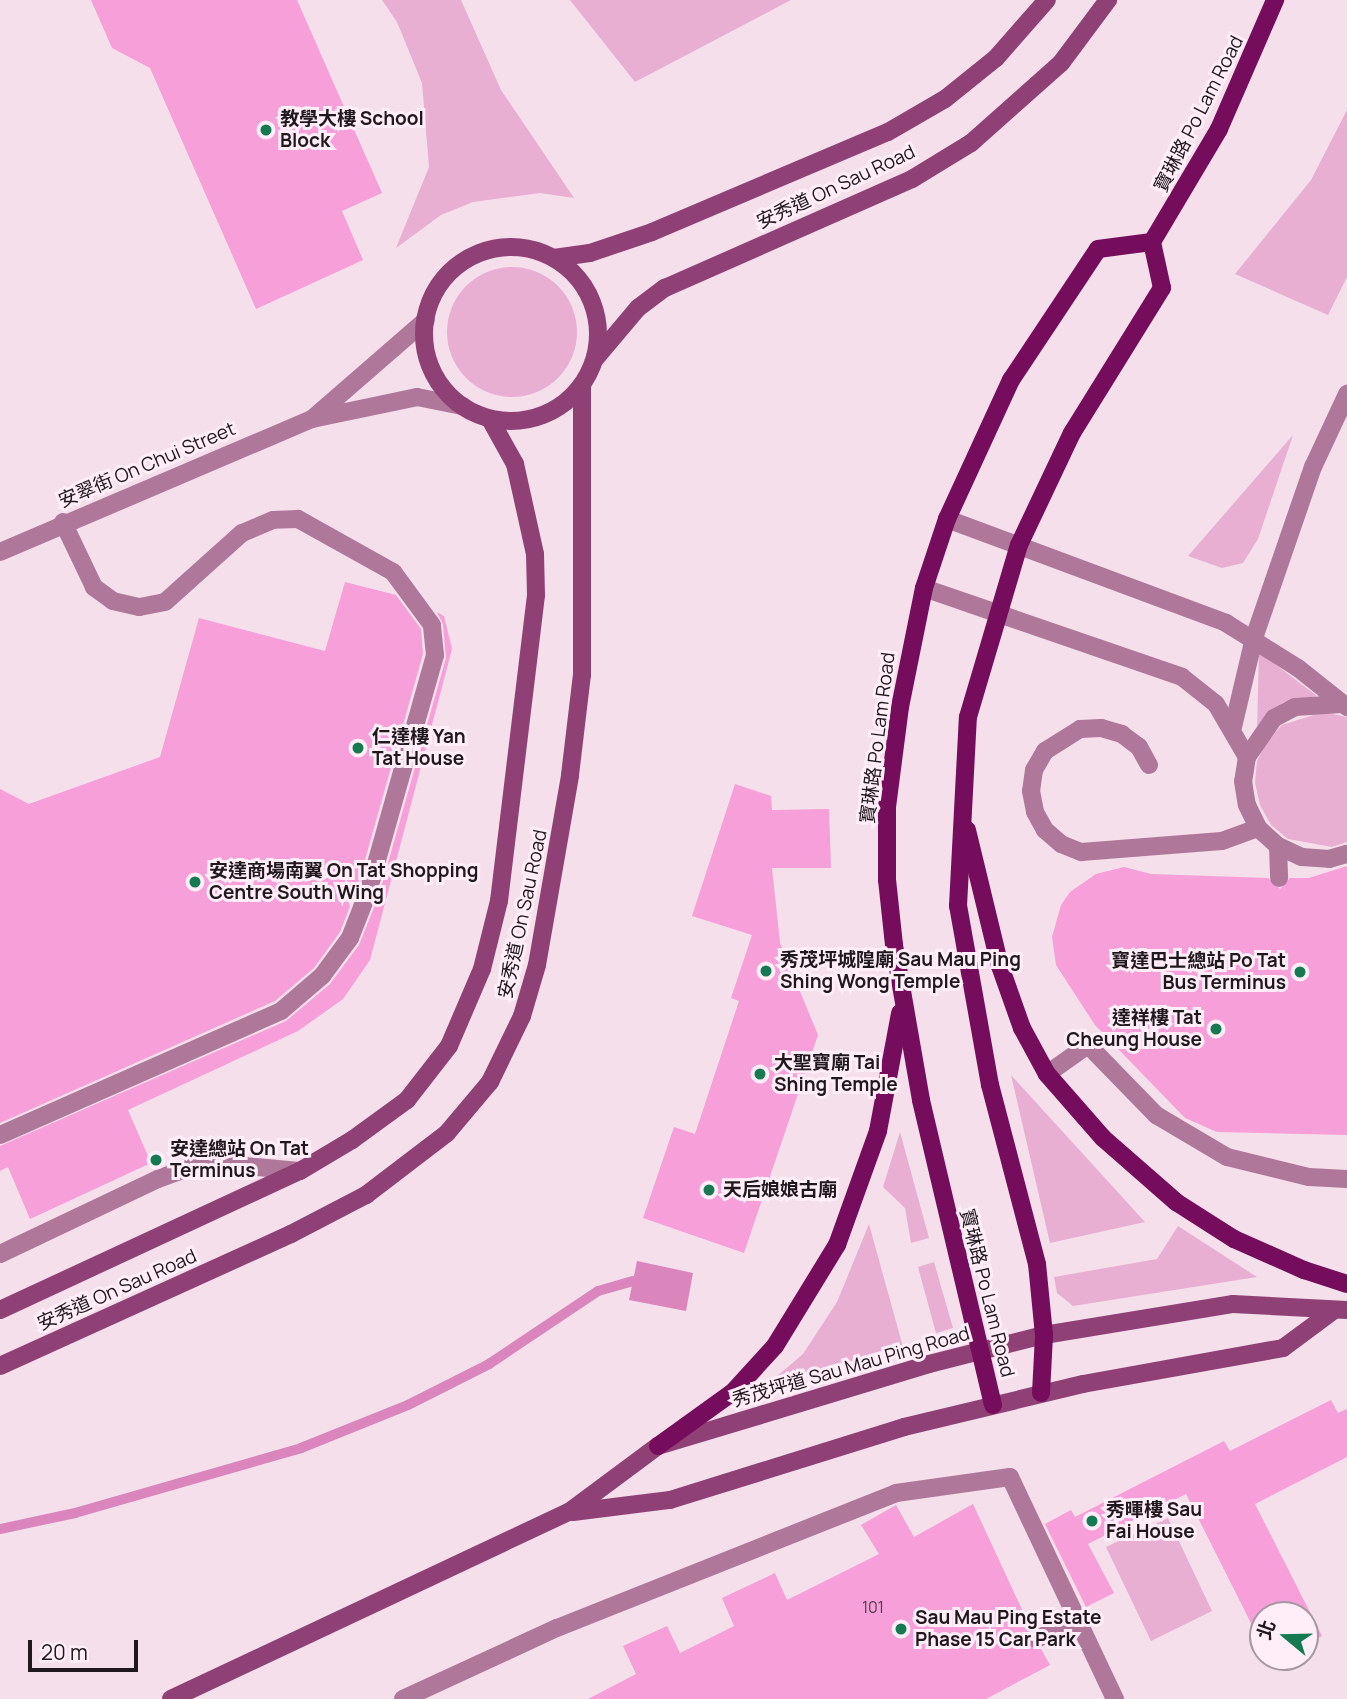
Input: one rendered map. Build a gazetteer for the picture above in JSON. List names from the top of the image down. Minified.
{"streets":{"main road":["寶琳路 Po Lam Road","安秀道 On Sau Road","秀茂坪道 Sau Mau Ping Road"],"street":["安翠街 On Chui Street"]},"crossings":[["寶琳路 Po Lam Road","秀茂坪道 Sau Mau Ping Road"],["安秀道 On Sau Road","安翠街 On Chui Street"]],"places":["教學大樓 School Block","仁達樓 Yan Tat House","安達商場南翼 On Tat Shopping Centre South Wing","秀茂坪城隍廟 Sau Mau Ping Shing Wong Temple","寶達巴士總站 Po Tat Bus Terminus","達祥樓 Tat Cheung House","大聖寶廟 Tai Shing Temple","安達總站 On Tat Terminus","天后娘娘古廟","秀暉樓 Sau Fai House","Sau Mau Ping Estate Phase 15 Car Park"],"house_numbers":["101"],"scale_bar":"20 m","north":"left"}
